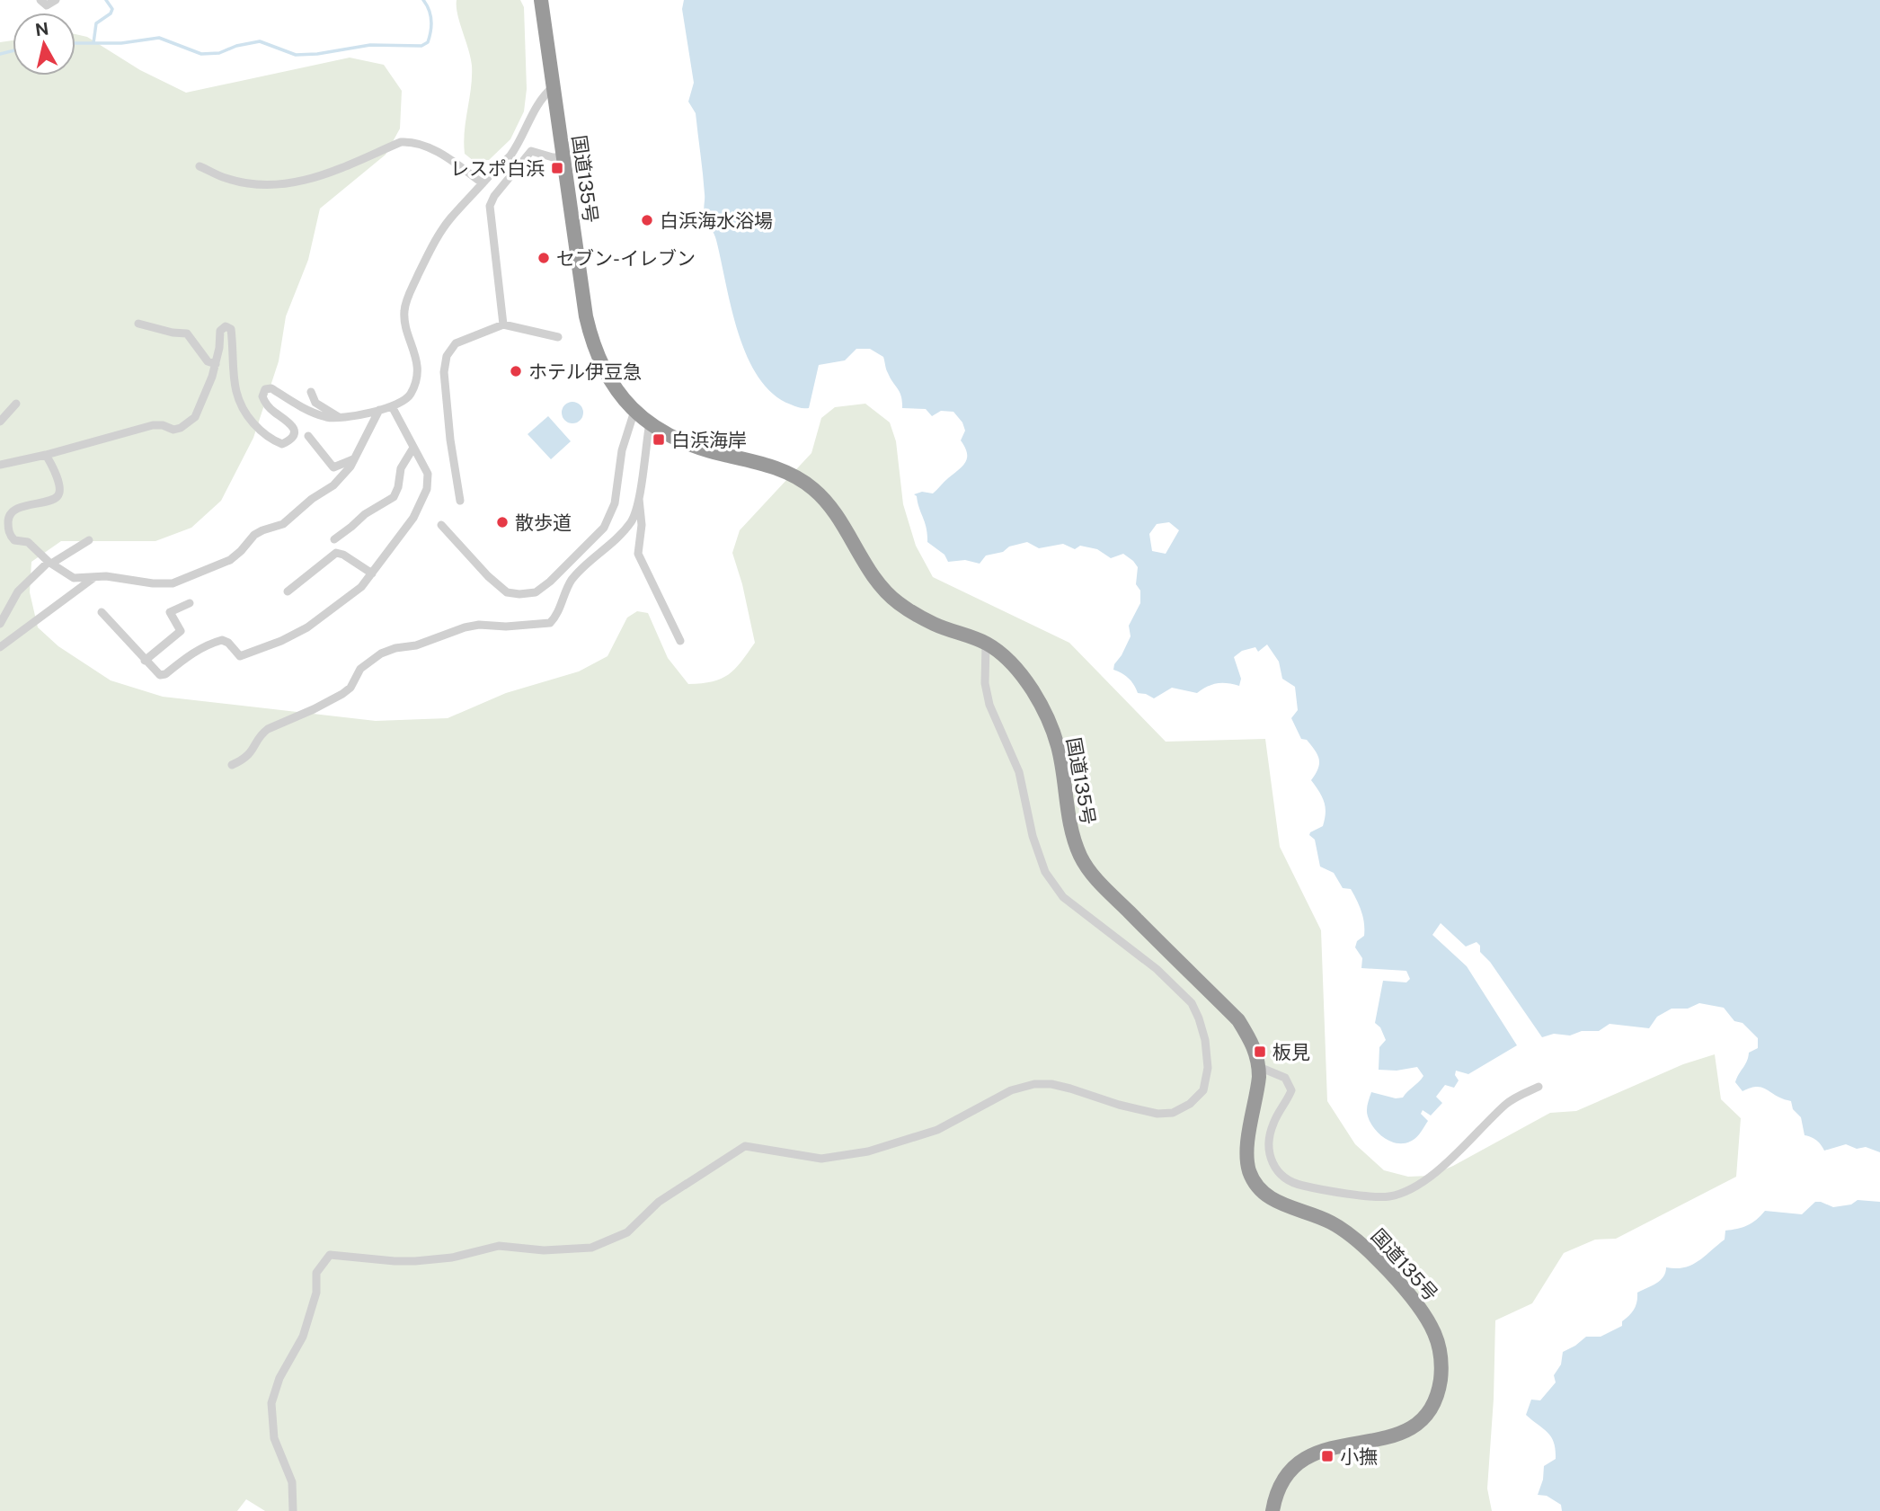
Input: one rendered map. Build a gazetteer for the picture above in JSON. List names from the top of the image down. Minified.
{"streets":{"highway":["国道135号"]},"places":{"transit":["レスポ白浜","白浜海岸","板見","小撫"],"other":["白浜海水浴場","セブン-イレブン","ホテル伊豆急","散歩道"]},"north":"top"}
